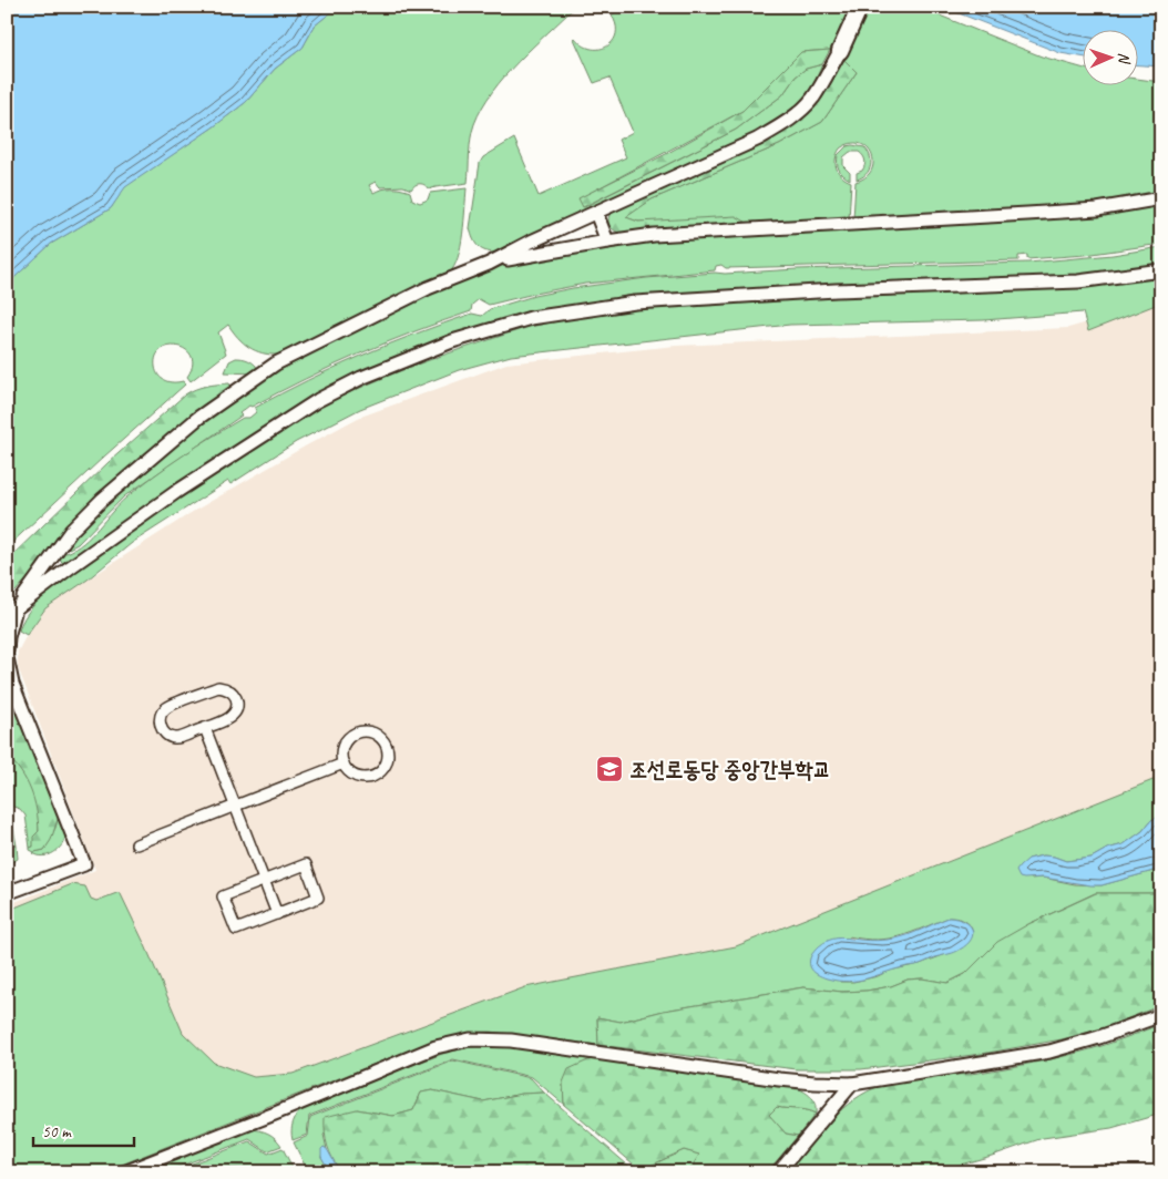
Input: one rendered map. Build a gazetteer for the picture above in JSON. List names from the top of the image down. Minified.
{"places":{"school or university":["조선로동당 중앙간부학교"]},"scale_bar":"50 m","north":"right"}
